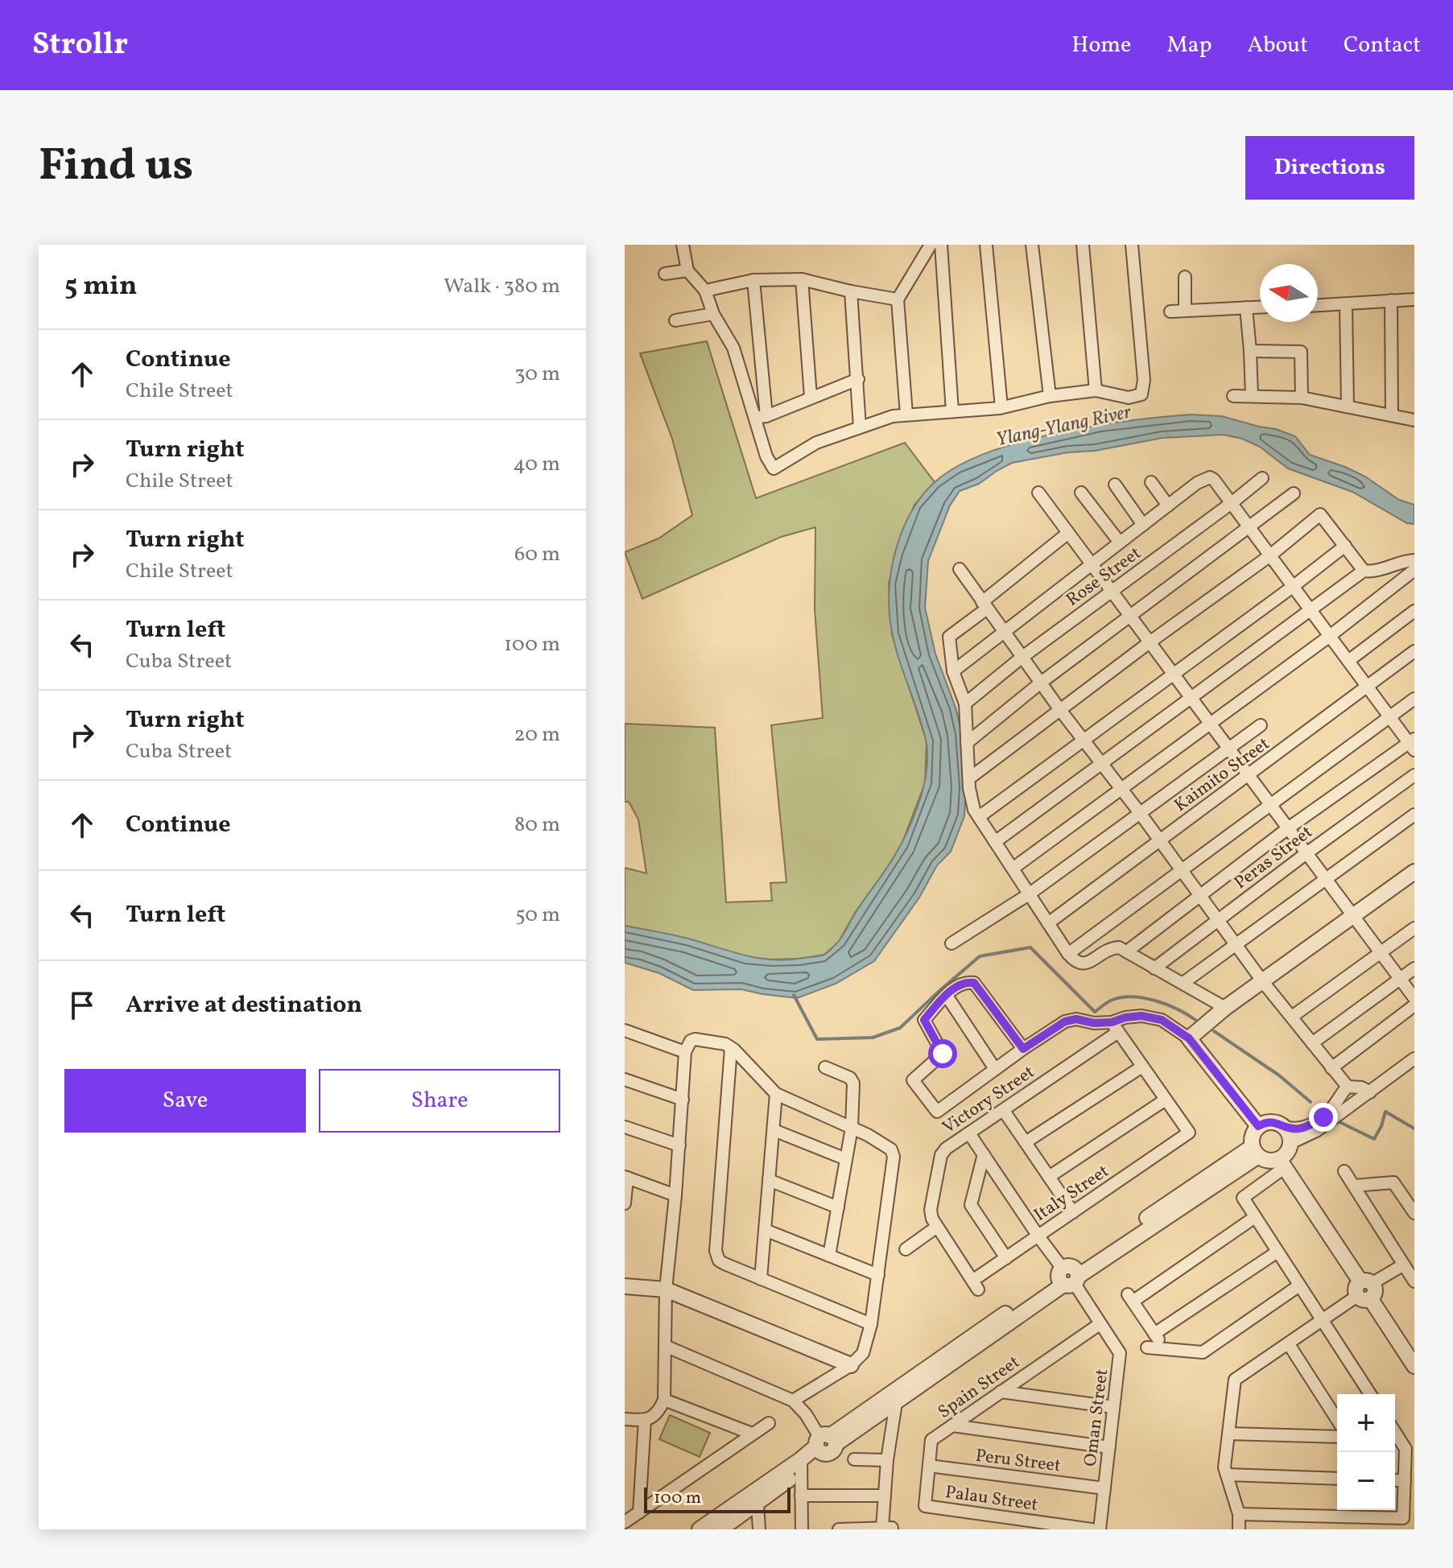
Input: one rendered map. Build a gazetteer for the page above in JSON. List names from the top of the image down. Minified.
{"streets":{"street":["Rose Street","Kaimito Street","Peras Street","Victory Street","Italy Street","Spain Street","Oman Street","Peru Street","Palau Street"]},"crossings":[["Victory Street","Italy Street"],["Victory Street","Oman Street"],["Italy Street","Oman Street"],["Spain Street","Oman Street"],["Spain Street","Peru Street"],["Spain Street","Palau Street"],["Oman Street","Peru Street"]],"water":["Ylang-Ylang River"],"scale_bar":"100 m","north":"left","page":{"header":"Strollr","nav":["Home","Map","About","Contact"],"title":"Find us","buttons":["Directions",["Save","Share"]],"heading":["5 min","Walk · 380 m"],"list":[["Continue","Chile Street","30 m"],["Turn right","Chile Street","40 m"],["Turn right","Chile Street","60 m"],["Turn left","Cuba Street","100 m"],["Turn right","Cuba Street","20 m"],["Continue","80 m"],["Turn left","50 m"],"Arrive at destination"],"map_buttons":["+","−"],"scale":"100 m"}}
